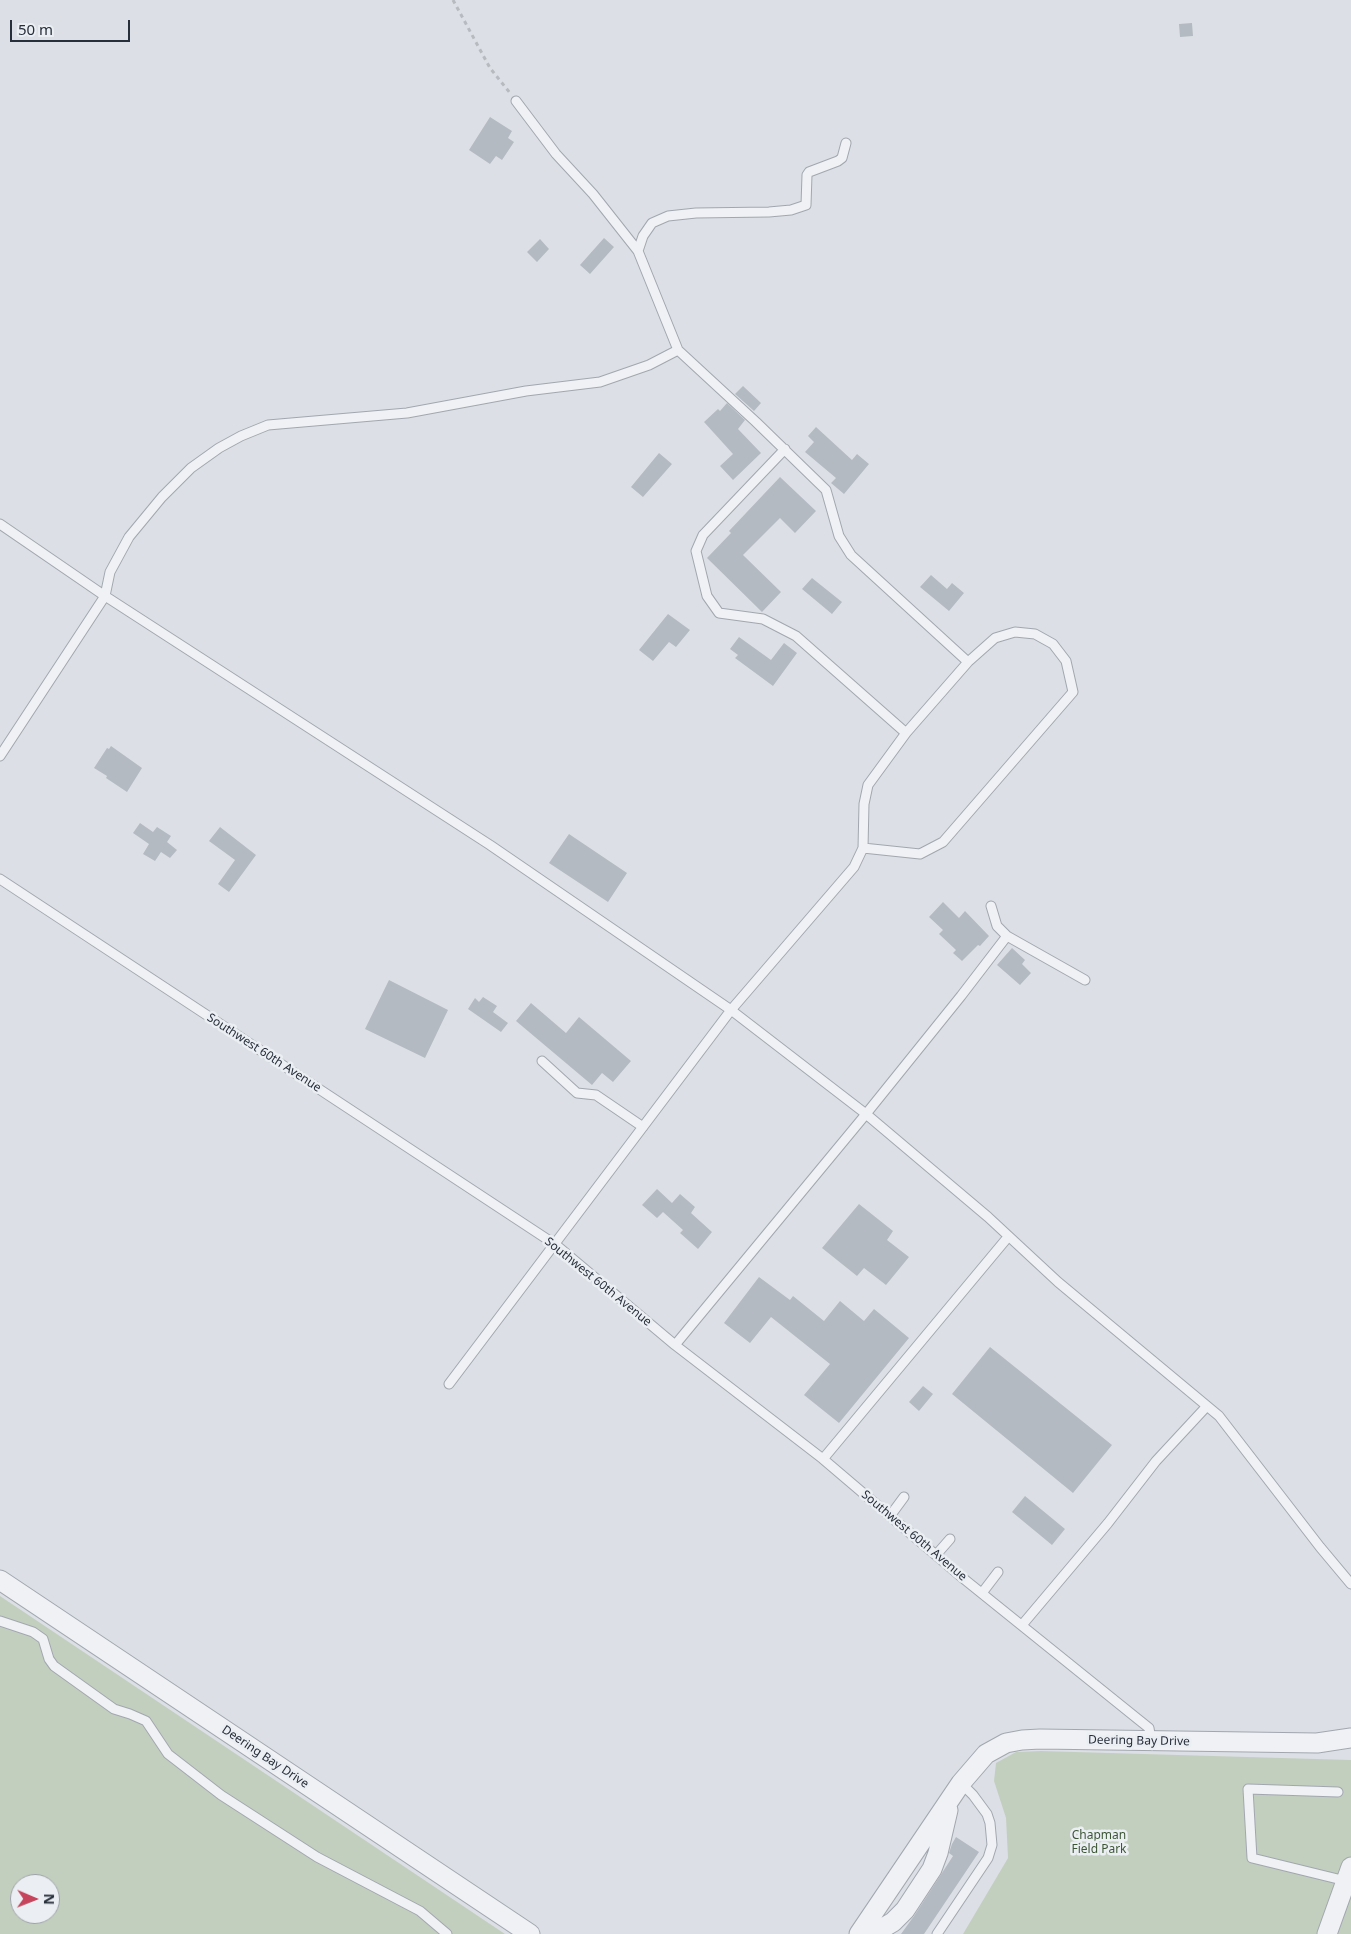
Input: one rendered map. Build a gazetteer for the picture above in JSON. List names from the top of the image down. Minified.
{"streets":{"street":["Deering Bay Drive"],"lane":["Southwest 60th Avenue"]},"crossings":[["Southwest 60th Avenue","Deering Bay Drive"]],"parks":["Chapman Field Park"],"scale_bar":"50 m","north":"right"}
